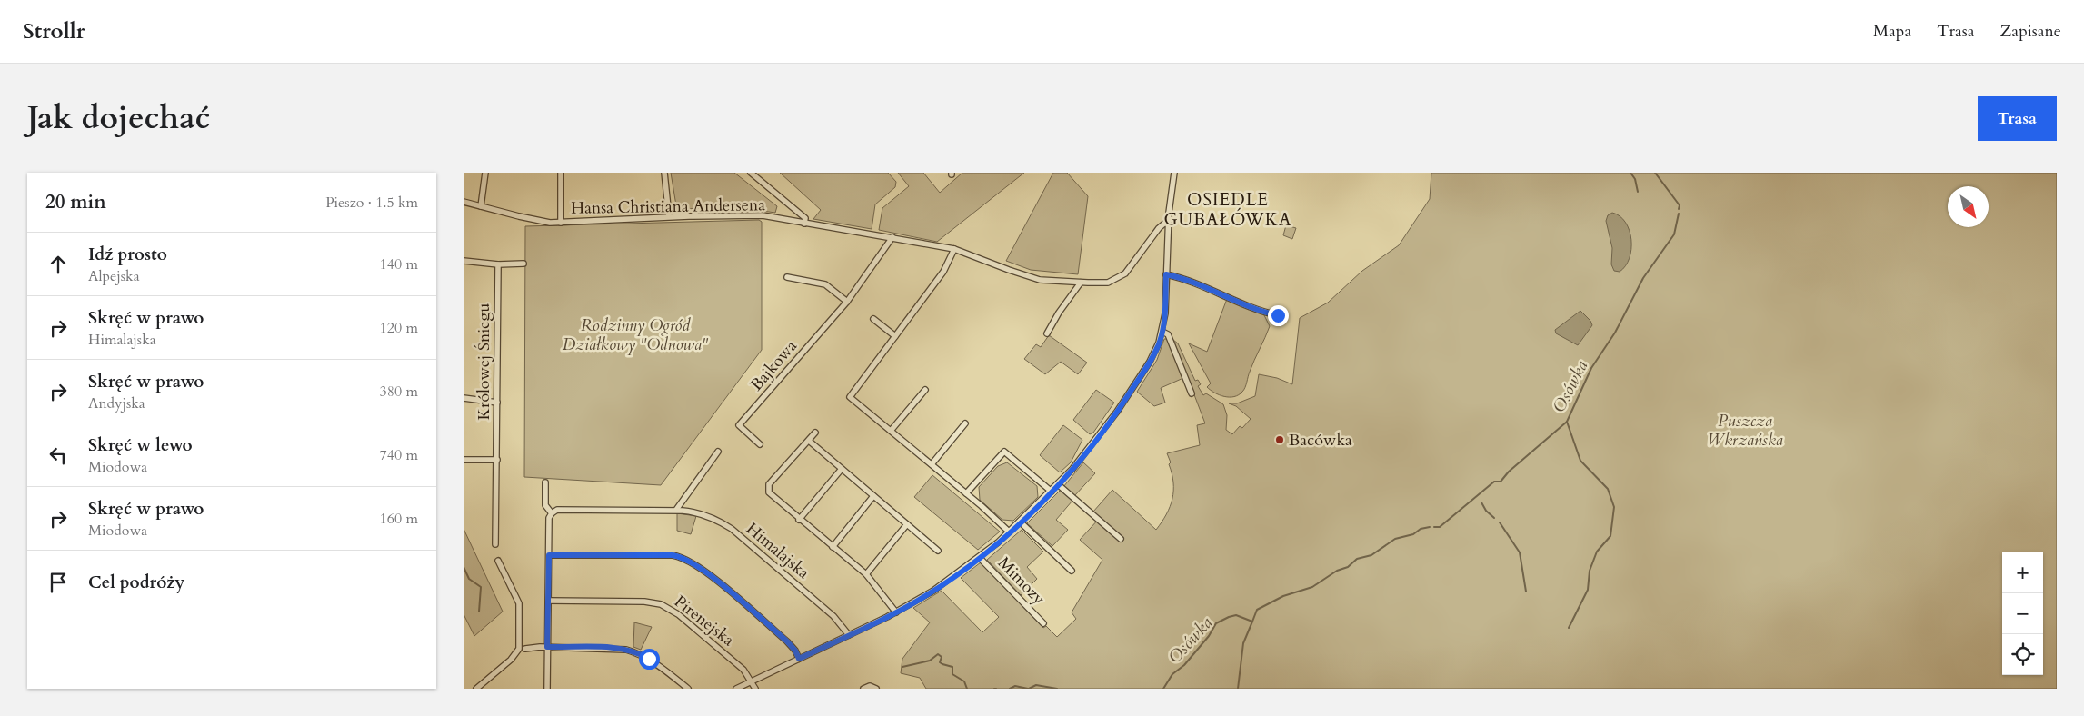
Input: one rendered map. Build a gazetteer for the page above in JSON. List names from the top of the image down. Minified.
{"streets":{"street":["Hansa Christiana Andersena","Królowej Śniegu","Bajkowa","Himalajska","Mimozy","Pirenejska"]},"crossings":[["Hansa Christiana Andersena","Bajkowa"]],"districts":["OSIEDLE GUBAŁÓWKA"],"water":["Osówka"],"parks":["Rodzinny Ogród Działkowy \"Odnowa\"","Puszcza Wkrzańska"],"places":["Bacówka"],"north":"bottom right","page":{"header":"Strollr","nav":["Mapa","Trasa","Zapisane"],"title":"Jak dojechać","buttons":"Trasa","heading":["20 min","Pieszo · 1.5 km"],"list":[["Idź prosto","Alpejska","140 m"],["Skręć w prawo","Himalajska","120 m"],["Skręć w prawo","Andyjska","380 m"],["Skręć w lewo","Miodowa","740 m"],["Skręć w prawo","Miodowa","160 m"],"Cel podróży"],"map_buttons":["+","−"]}}
